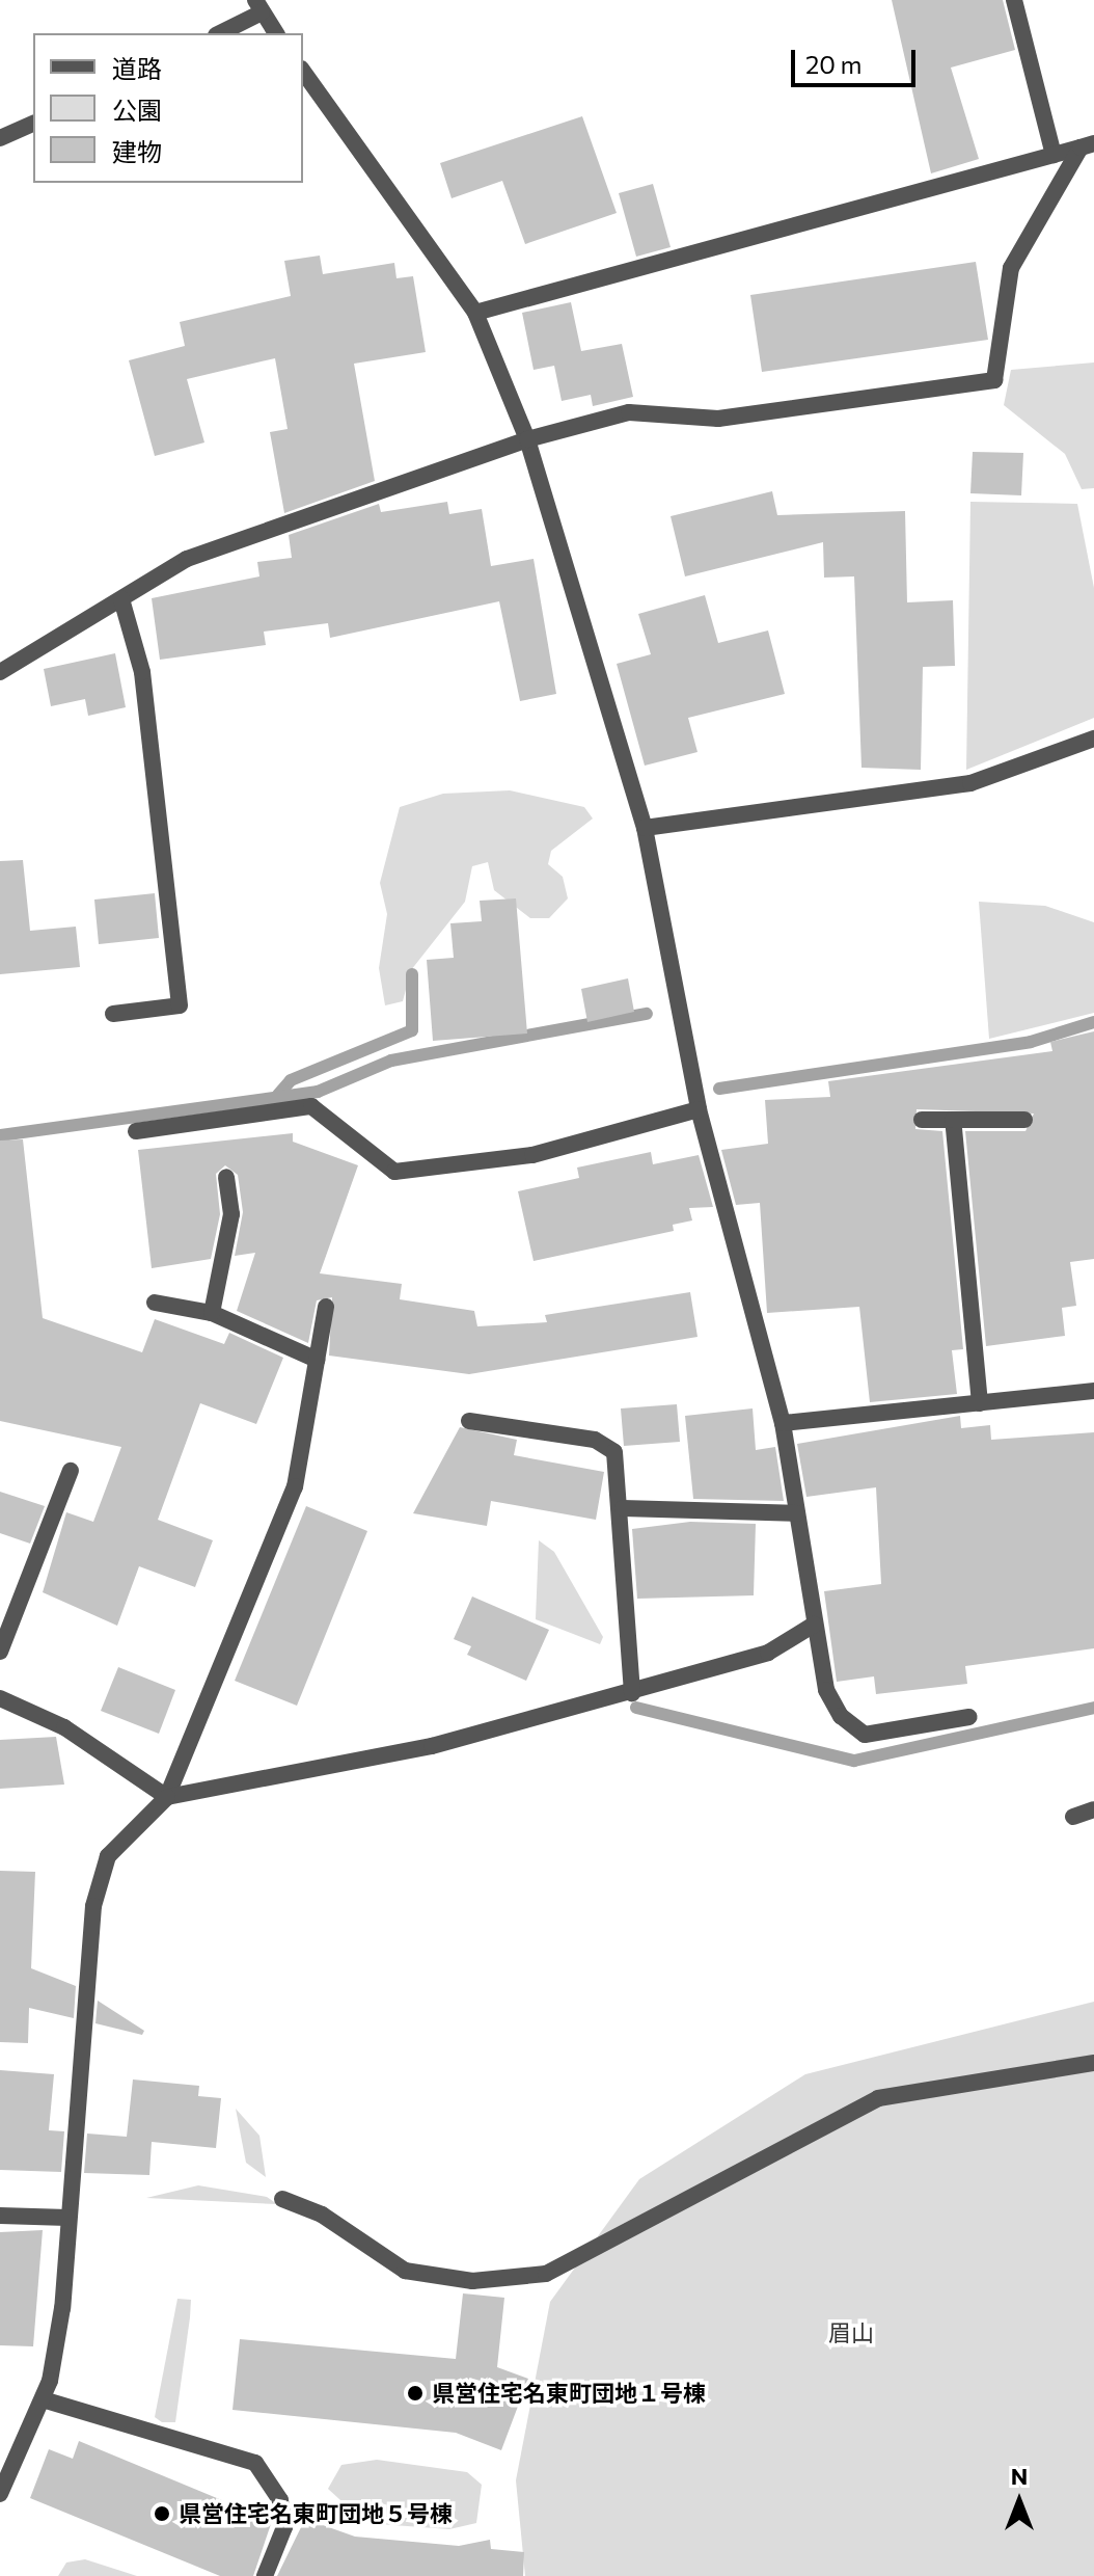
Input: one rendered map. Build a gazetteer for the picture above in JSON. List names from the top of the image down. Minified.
{"parks":["眉山"],"places":["県営住宅名東町団地１号棟","県営住宅名東町団地５号棟"],"legend":["道路","公園","建物"],"scale_bar":"20 m","north":"top"}
